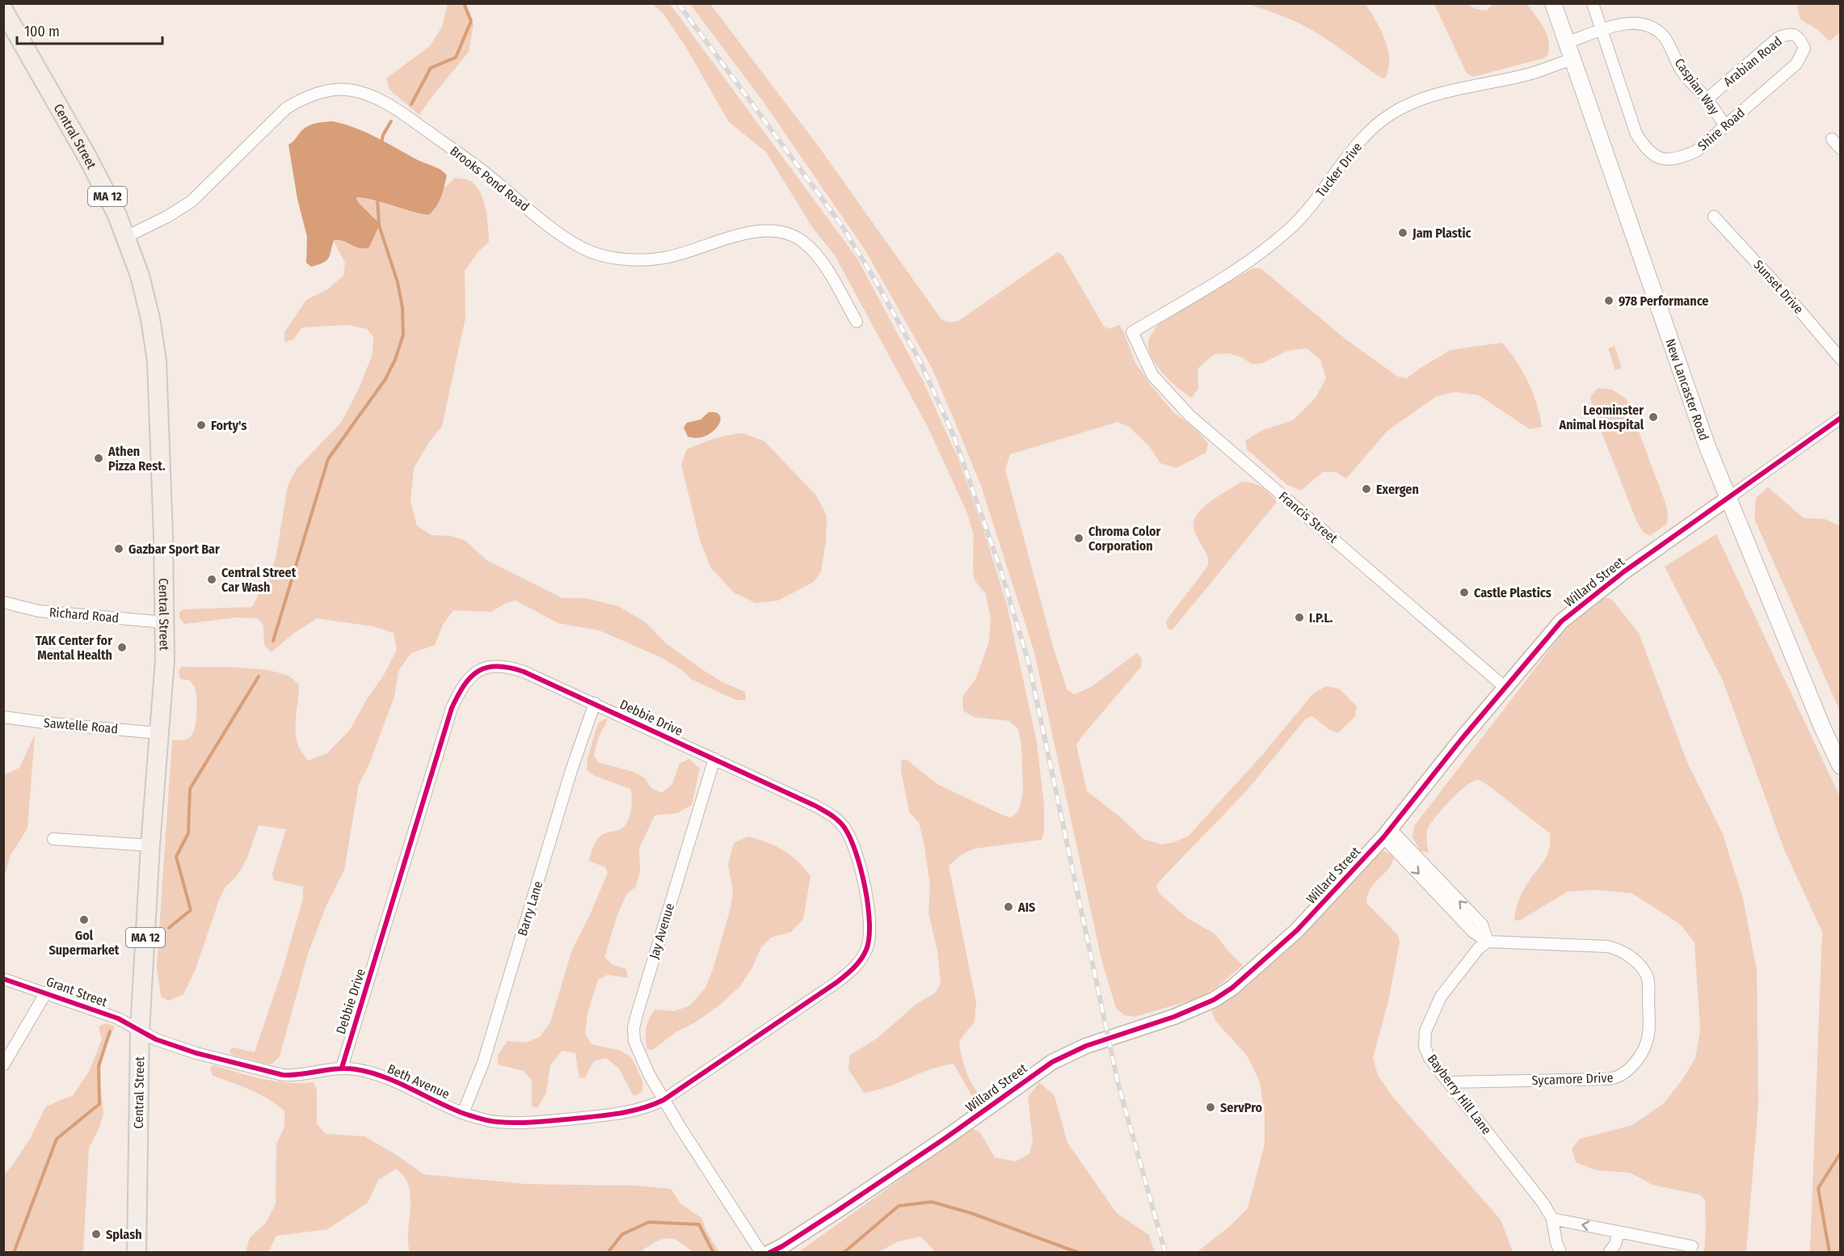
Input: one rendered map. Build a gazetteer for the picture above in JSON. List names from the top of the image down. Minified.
{"streets":{"main road":["Central Street","MA 12","New Lancaster Road"],"street":["Arabian Road","Caspian Way","Shire Road","Tucker Drive","Brooks Pond Road","Sunset Drive","Francis Street","Willard Street","Richard Road","Debbie Drive","Sawtelle Road","Barry Lane","Jay Avenue","Grant Street","Sycamore Drive","Beth Avenue","Bayberry Hill Lane"]},"crossings":[["Arabian Road","Caspian Way"],["Arabian Road","Shire Road"],["Caspian Way","Shire Road"],["Caspian Way","New Lancaster Road"],["Central Street","Brooks Pond Road"],["Central Street","Richard Road"],["Central Street","Sawtelle Road"],["Central Street","Grant Street"],["Central Street","Beth Avenue"],["Tucker Drive","New Lancaster Road"],["Tucker Drive","Francis Street"],["New Lancaster Road","Willard Street"],["Francis Street","Willard Street"],["Debbie Drive","Barry Lane"],["Debbie Drive","Jay Avenue"],["Debbie Drive","Beth Avenue"],["Barry Lane","Beth Avenue"],["Jay Avenue","Beth Avenue"],["Grant Street","Beth Avenue"],["Sycamore Drive","Bayberry Hill Lane"]],"places":["Jam Plastic","978 Performance","Leominster Animal Hospital","Forty's","Athen Pizza Rest.","Exergen","Chroma Color Corporation","Gazbar Sport Bar","Central Street Car Wash","Castle Plastics","I.P.L.","TAK Center for Mental Health","AIS","Gol Supermarket","ServPro","Splash"],"scale_bar":"100 m"}
